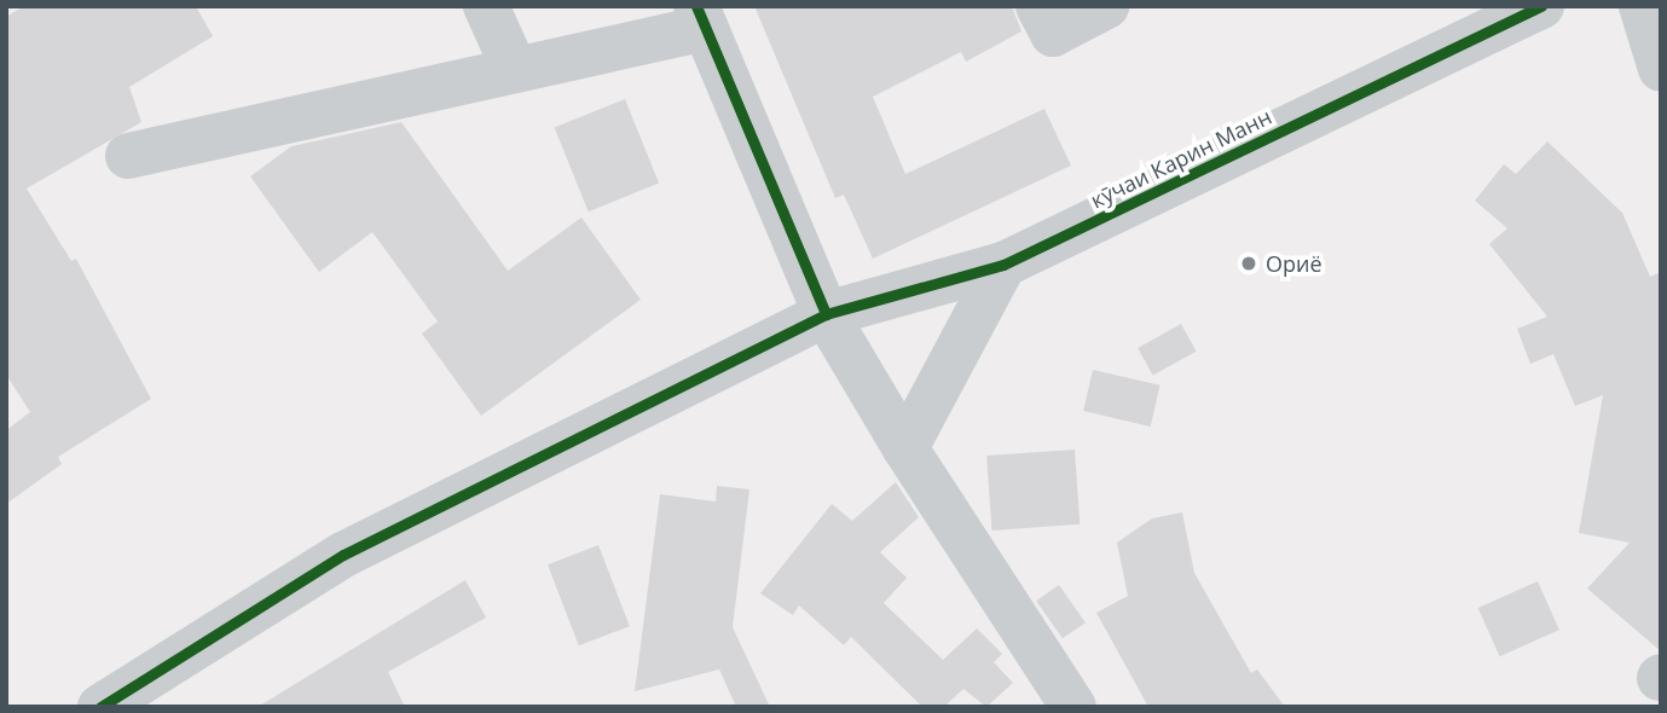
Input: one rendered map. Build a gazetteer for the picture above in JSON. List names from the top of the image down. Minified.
{"streets":{"street":["кӯчаи Карин Манн"]},"places":["Ориё"]}
